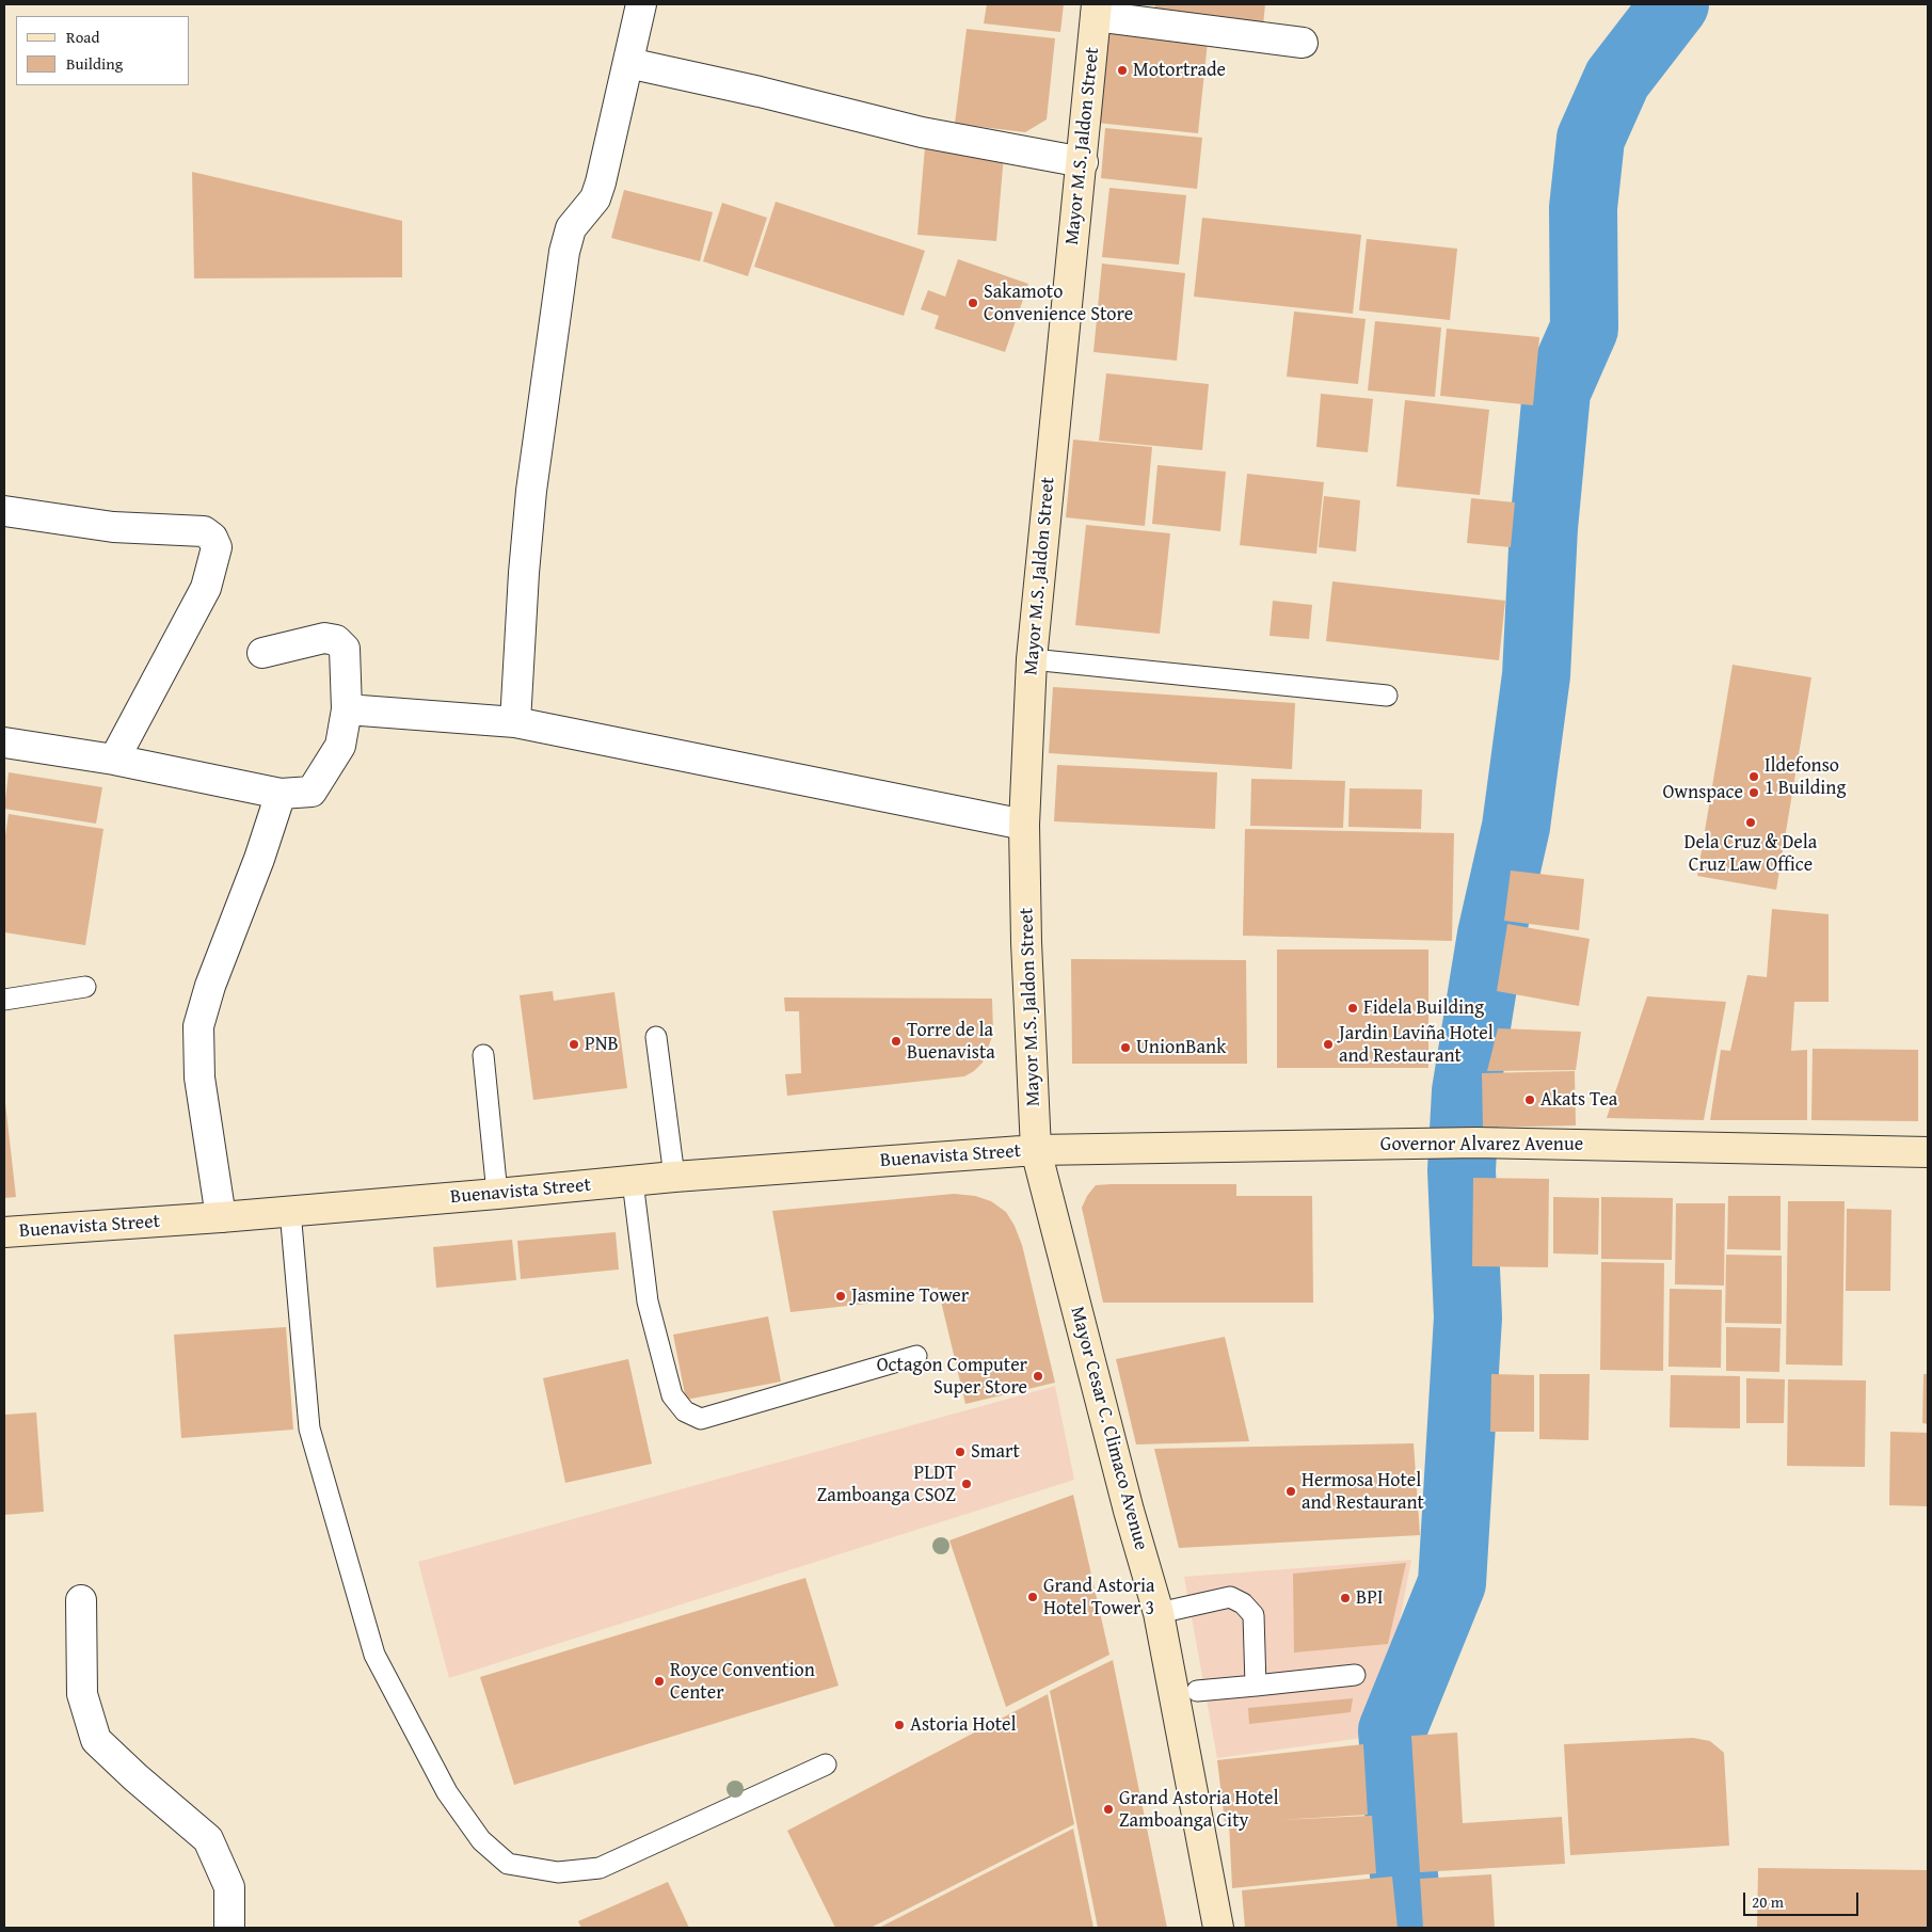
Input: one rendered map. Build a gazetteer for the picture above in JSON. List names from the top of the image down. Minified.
{"streets":{"main road":["Mayor M.S. Jaldon Street","Governor Alvarez Avenue","Buenavista Street","Mayor Cesar C. Climaco Avenue"]},"crossings":[["Mayor M.S. Jaldon Street","Governor Alvarez Avenue"],["Mayor M.S. Jaldon Street","Buenavista Street"],["Mayor M.S. Jaldon Street","Mayor Cesar C. Climaco Avenue"],["Governor Alvarez Avenue","Buenavista Street"],["Governor Alvarez Avenue","Mayor Cesar C. Climaco Avenue"],["Buenavista Street","Mayor Cesar C. Climaco Avenue"]],"places":["Motortrade","Sakamoto Convenience Store","Ildefonso 1 Building","Ownspace","Dela Cruz & Dela Cruz Law Office","Fidela Building","Torre de la Buenavista","PNB","Jardin Laviña Hotel and Restaurant","UnionBank","Akats Tea","Jasmine Tower","Octagon Computer Super Store","Smart","PLDT Zamboanga CSOZ","Hermosa Hotel and Restaurant","Grand Astoria Hotel Tower 3","BPI","Royce Convention Center","Astoria Hotel","Grand Astoria Hotel Zamboanga City"],"legend":["Road","Building"],"scale_bar":"20 m"}
